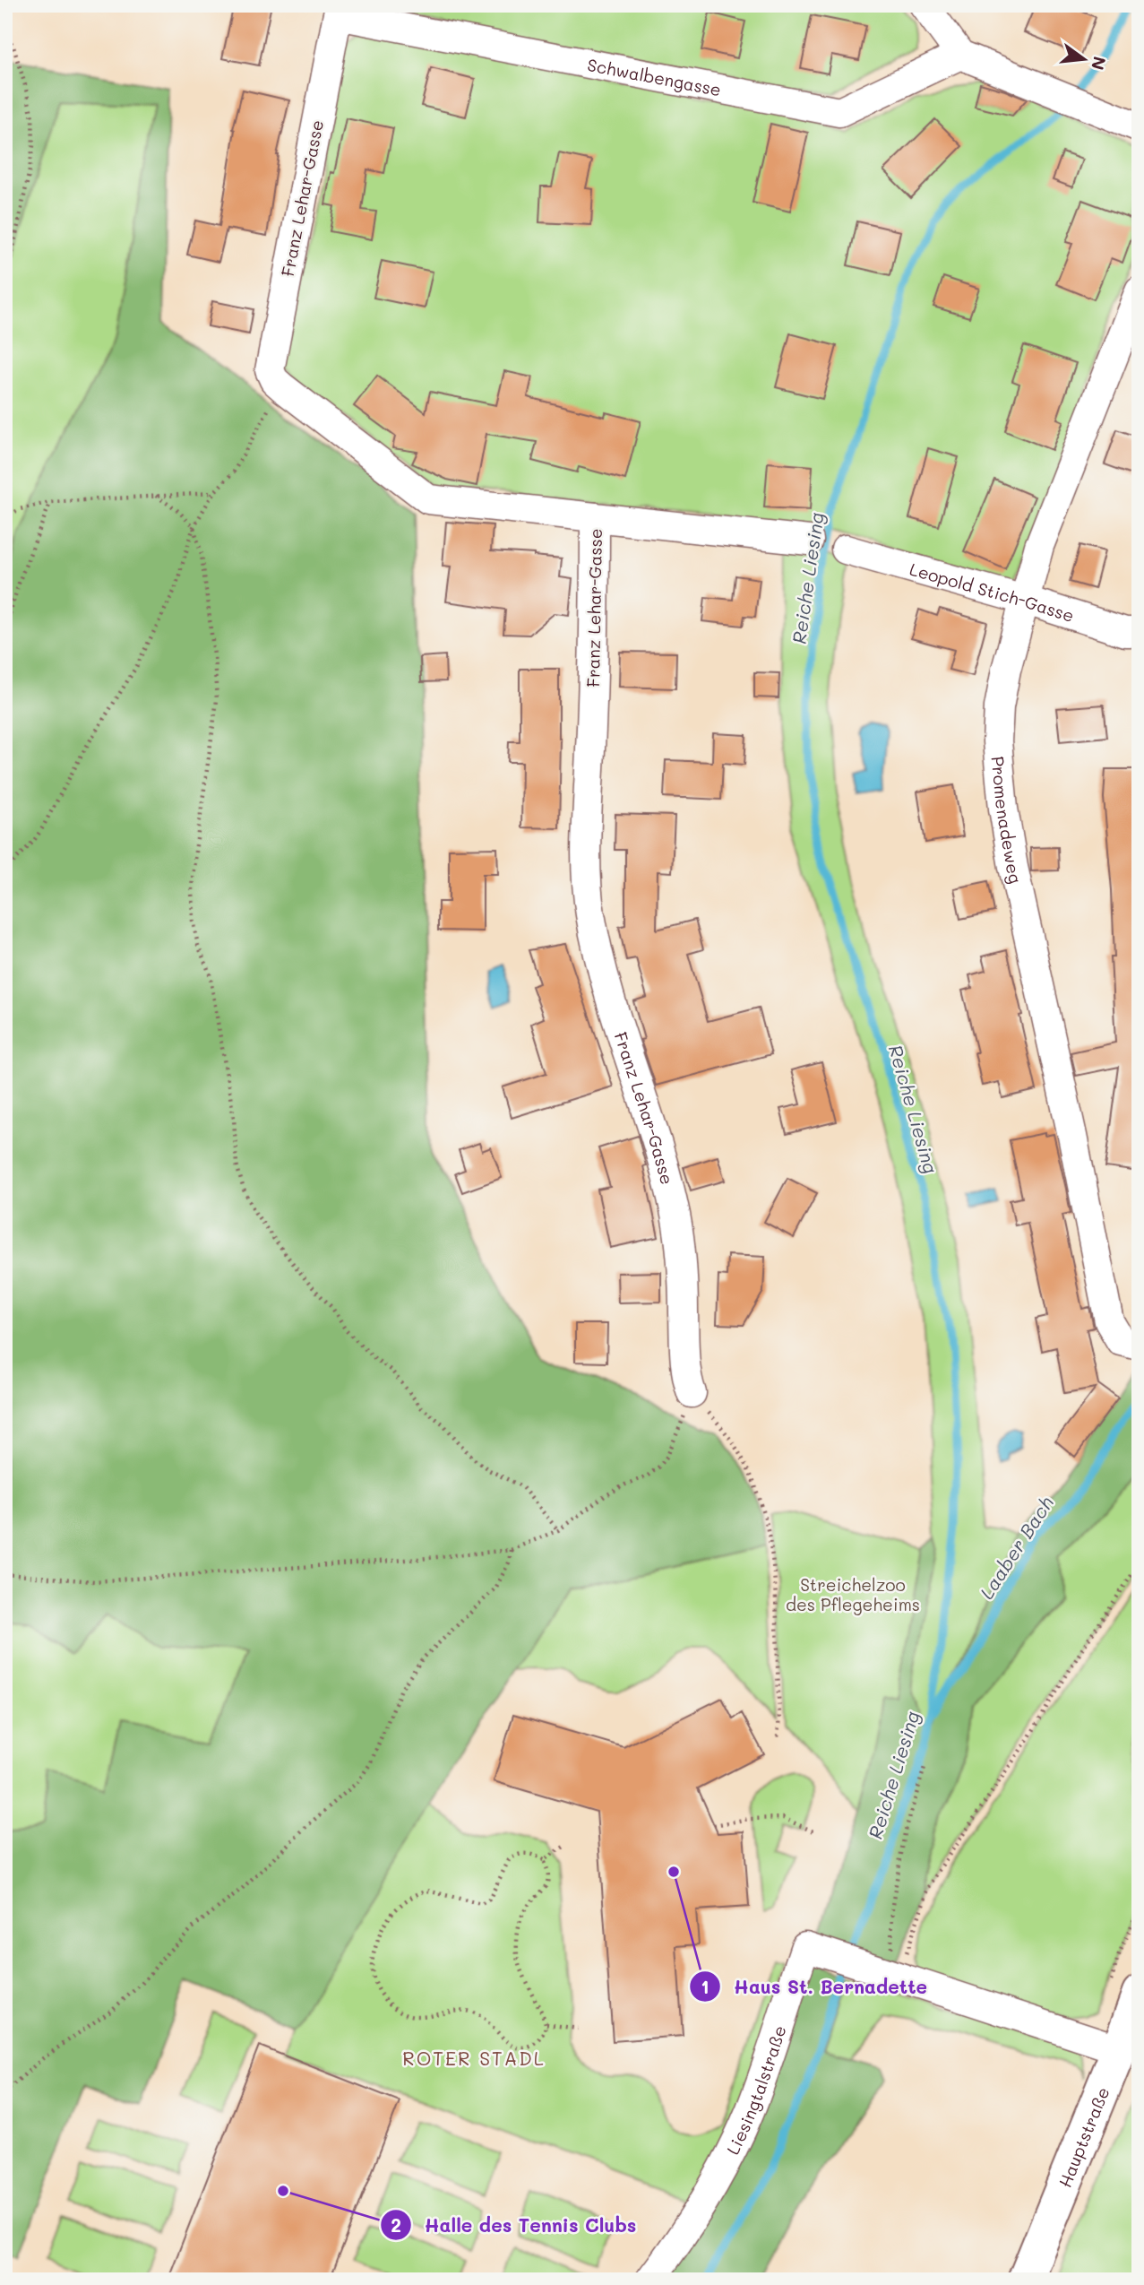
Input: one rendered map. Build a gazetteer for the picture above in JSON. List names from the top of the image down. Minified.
{"streets":{"main road":["Hauptstraße"],"street":["Schwalbengasse","Franz Lehar-Gasse","Leopold Stich-Gasse","Promenadeweg","Liesingtalstraße"]},"crossings":[["Schwalbengasse","Franz Lehar-Gasse"],["Leopold Stich-Gasse","Promenadeweg"],["Liesingtalstraße","Hauptstraße"]],"districts":["ROTER STADL"],"water":["Reiche Liesing","Laaber Bach"],"parks":["Streichelzoo des Pflegeheims"],"places":["Haus St. Bernadette","Halle des Tennis Clubs"],"north":"right"}
